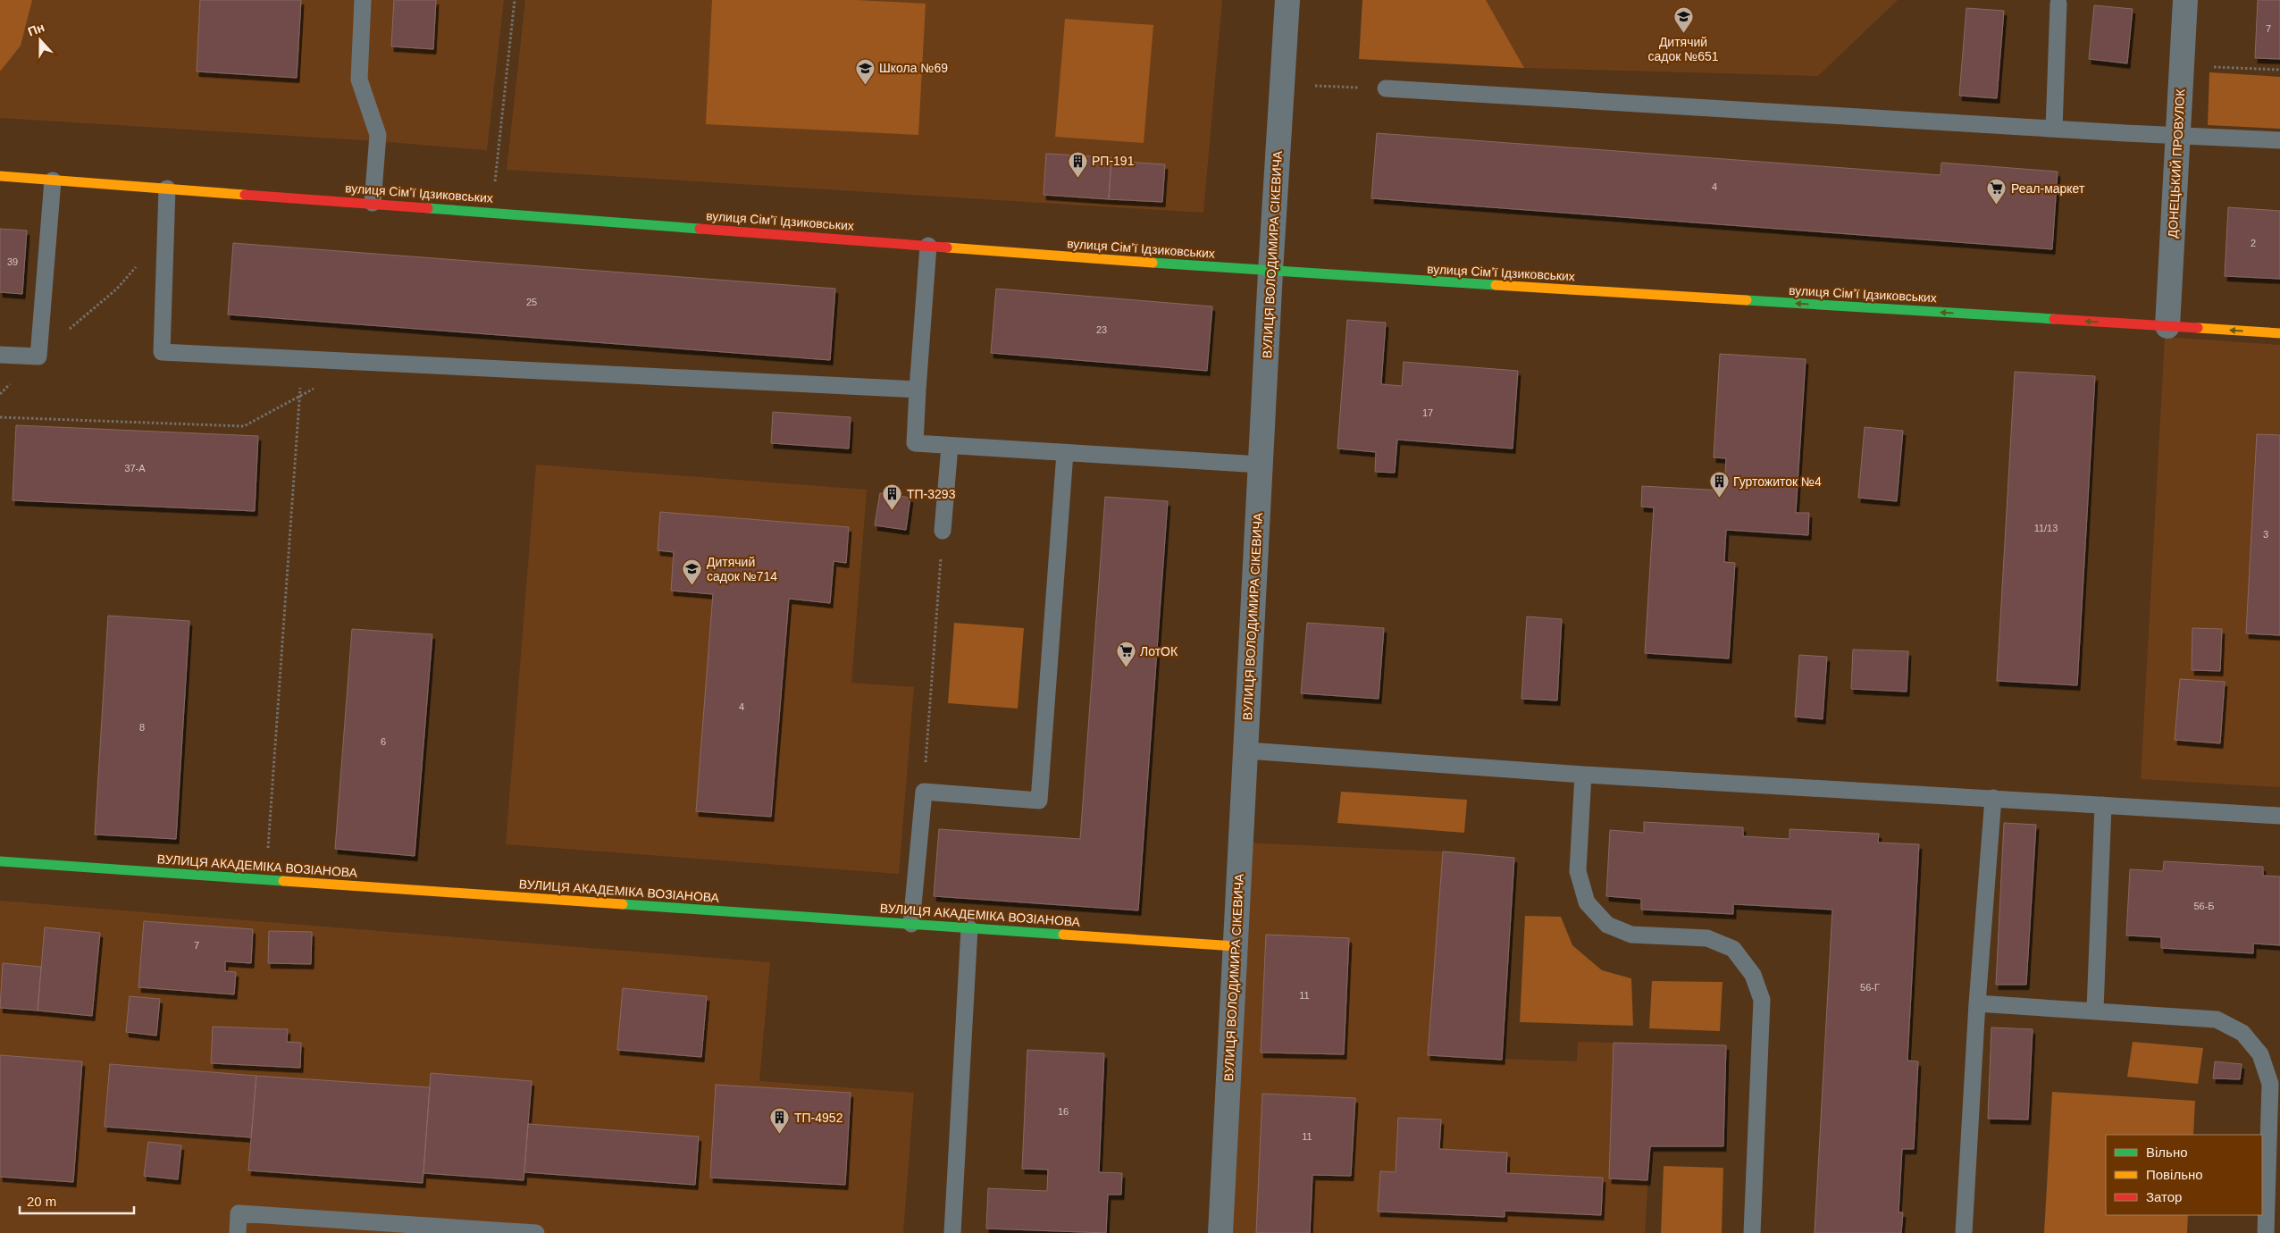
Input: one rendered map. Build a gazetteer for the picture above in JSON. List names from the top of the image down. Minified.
{"streets":{"street":["ДОНЕЦЬКИЙ ПРОВУЛОК","вулиця Сімʼї Ідзиковських","ВУЛИЦЯ ВОЛОДИМИРА СІКЕВИЧА","ВУЛИЦЯ АКАДЕМІКА ВОЗІАНОВА"]},"crossings":[["ДОНЕЦЬКИЙ ПРОВУЛОК","вулиця Сімʼї Ідзиковських"],["вулиця Сімʼї Ідзиковських","ВУЛИЦЯ ВОЛОДИМИРА СІКЕВИЧА"],["ВУЛИЦЯ ВОЛОДИМИРА СІКЕВИЧА","ВУЛИЦЯ АКАДЕМІКА ВОЗІАНОВА"]],"one_way":["вулиця Сімʼї Ідзиковських"],"places":{"school or university":["Дитячий садок №651","Школа №69","Дитячий садок №714"],"building":["РП-191","Гуртожиток №4","ТП-3293","ТП-4952"],"supermarket":["Реал-маркет","ЛотОК"]},"house_numbers":["7","4","2","39","25","23","17","37-А","11/13","3","4","8","6","56-Б","7","56-Г","11","16","11"],"legend":["Вільно","Повільно","Затор"],"scale_bar":"20 m","north":"top"}
